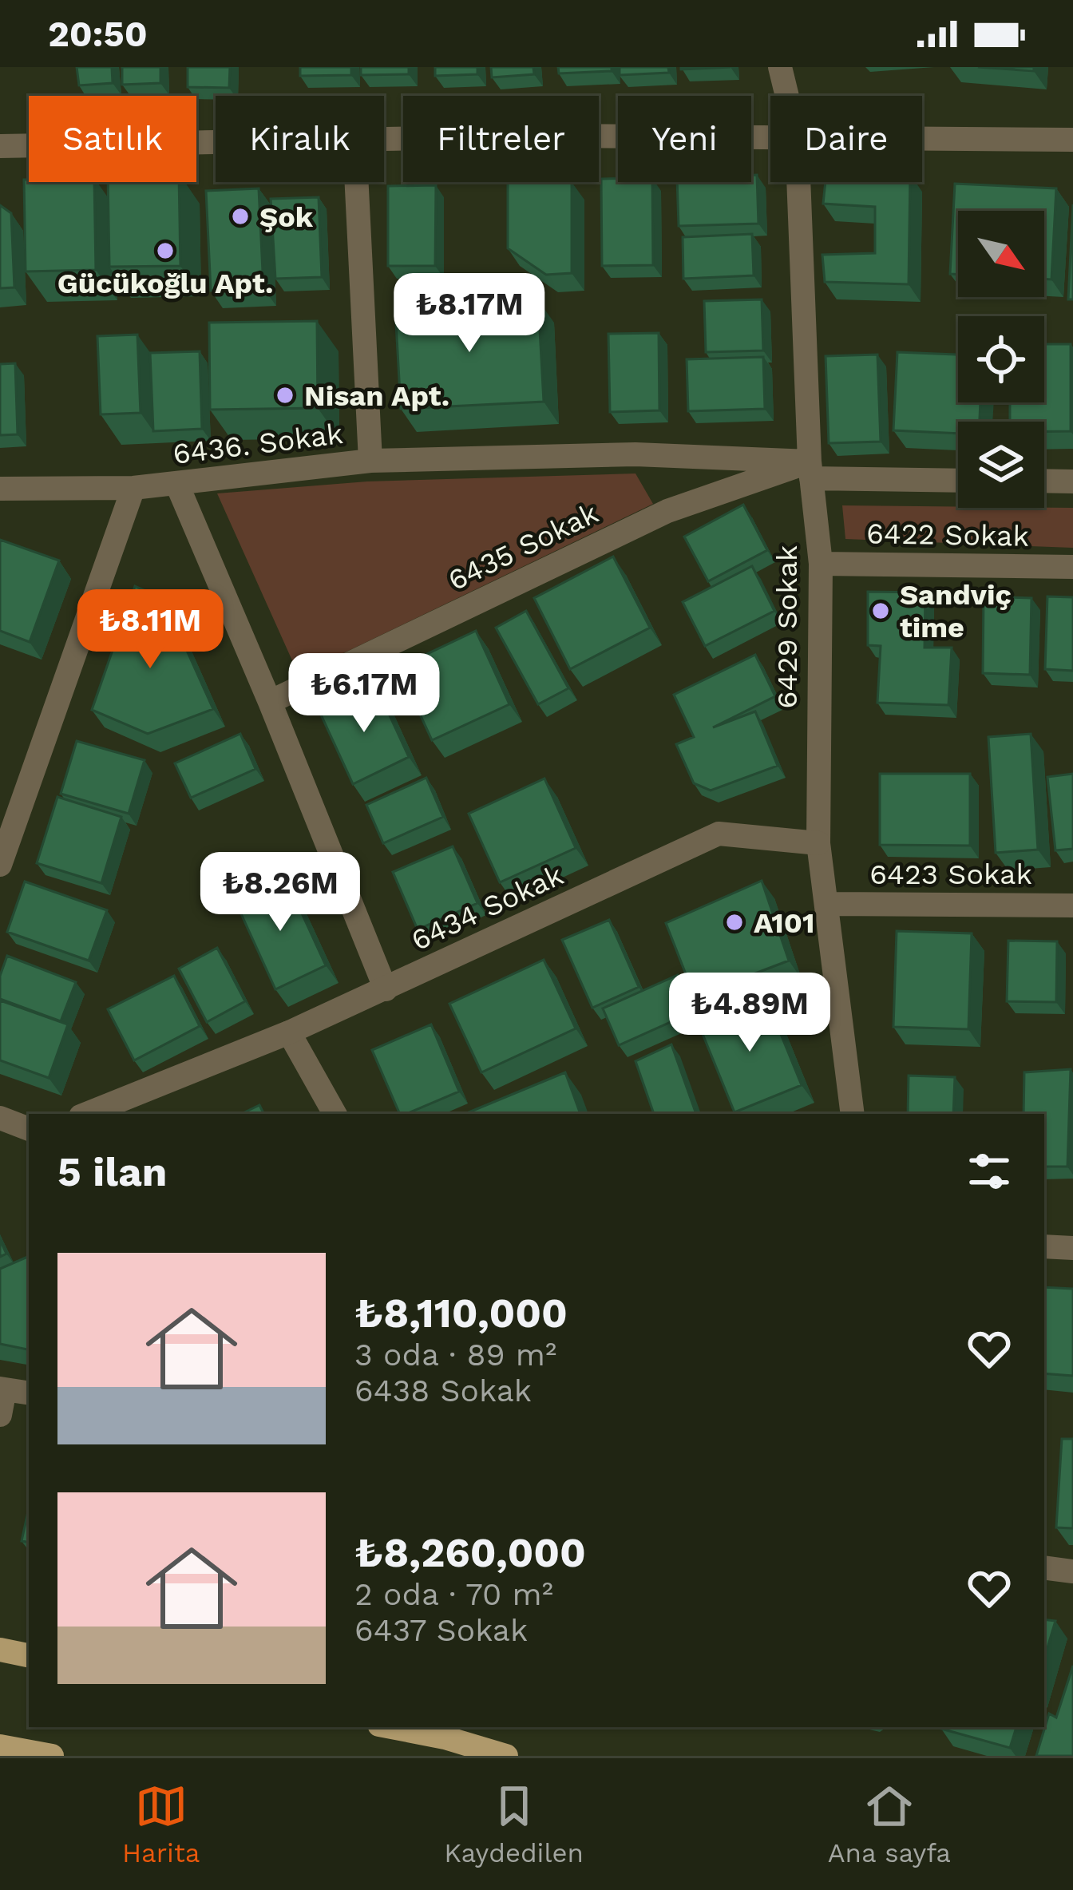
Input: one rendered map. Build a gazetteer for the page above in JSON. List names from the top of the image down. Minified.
{"streets":{"street":["6436. Sokak","6422 Sokak","6435 Sokak","6429 Sokak","6423 Sokak","6434 Sokak"]},"crossings":[["6436. Sokak","6422 Sokak"],["6436. Sokak","6435 Sokak"],["6436. Sokak","6429 Sokak"],["6422 Sokak","6435 Sokak"],["6422 Sokak","6429 Sokak"],["6435 Sokak","6429 Sokak"],["6429 Sokak","6423 Sokak"],["6429 Sokak","6434 Sokak"]],"places":["Şok","Gücükoğlu Apt.","Nisan Apt.","Sandviç time","A101"],"north":"bottom right","page":{"status":"20:50","chip":["Satılık","Kiralık","Filtreler","Yeni","Daire"],"price":["₺8.17M","₺8.11M","₺6.17M","₺8.26M","₺4.89M"],"heading":"5 ilan","list":[{"name":"₺8,110,000","note":"3 oda · 89 m² · 6438 Sokak"},{"name":"₺8,260,000","note":"2 oda · 70 m² · 6437 Sokak"}],"tabs":["Harita","Kaydedilen","Ana sayfa"]}}
